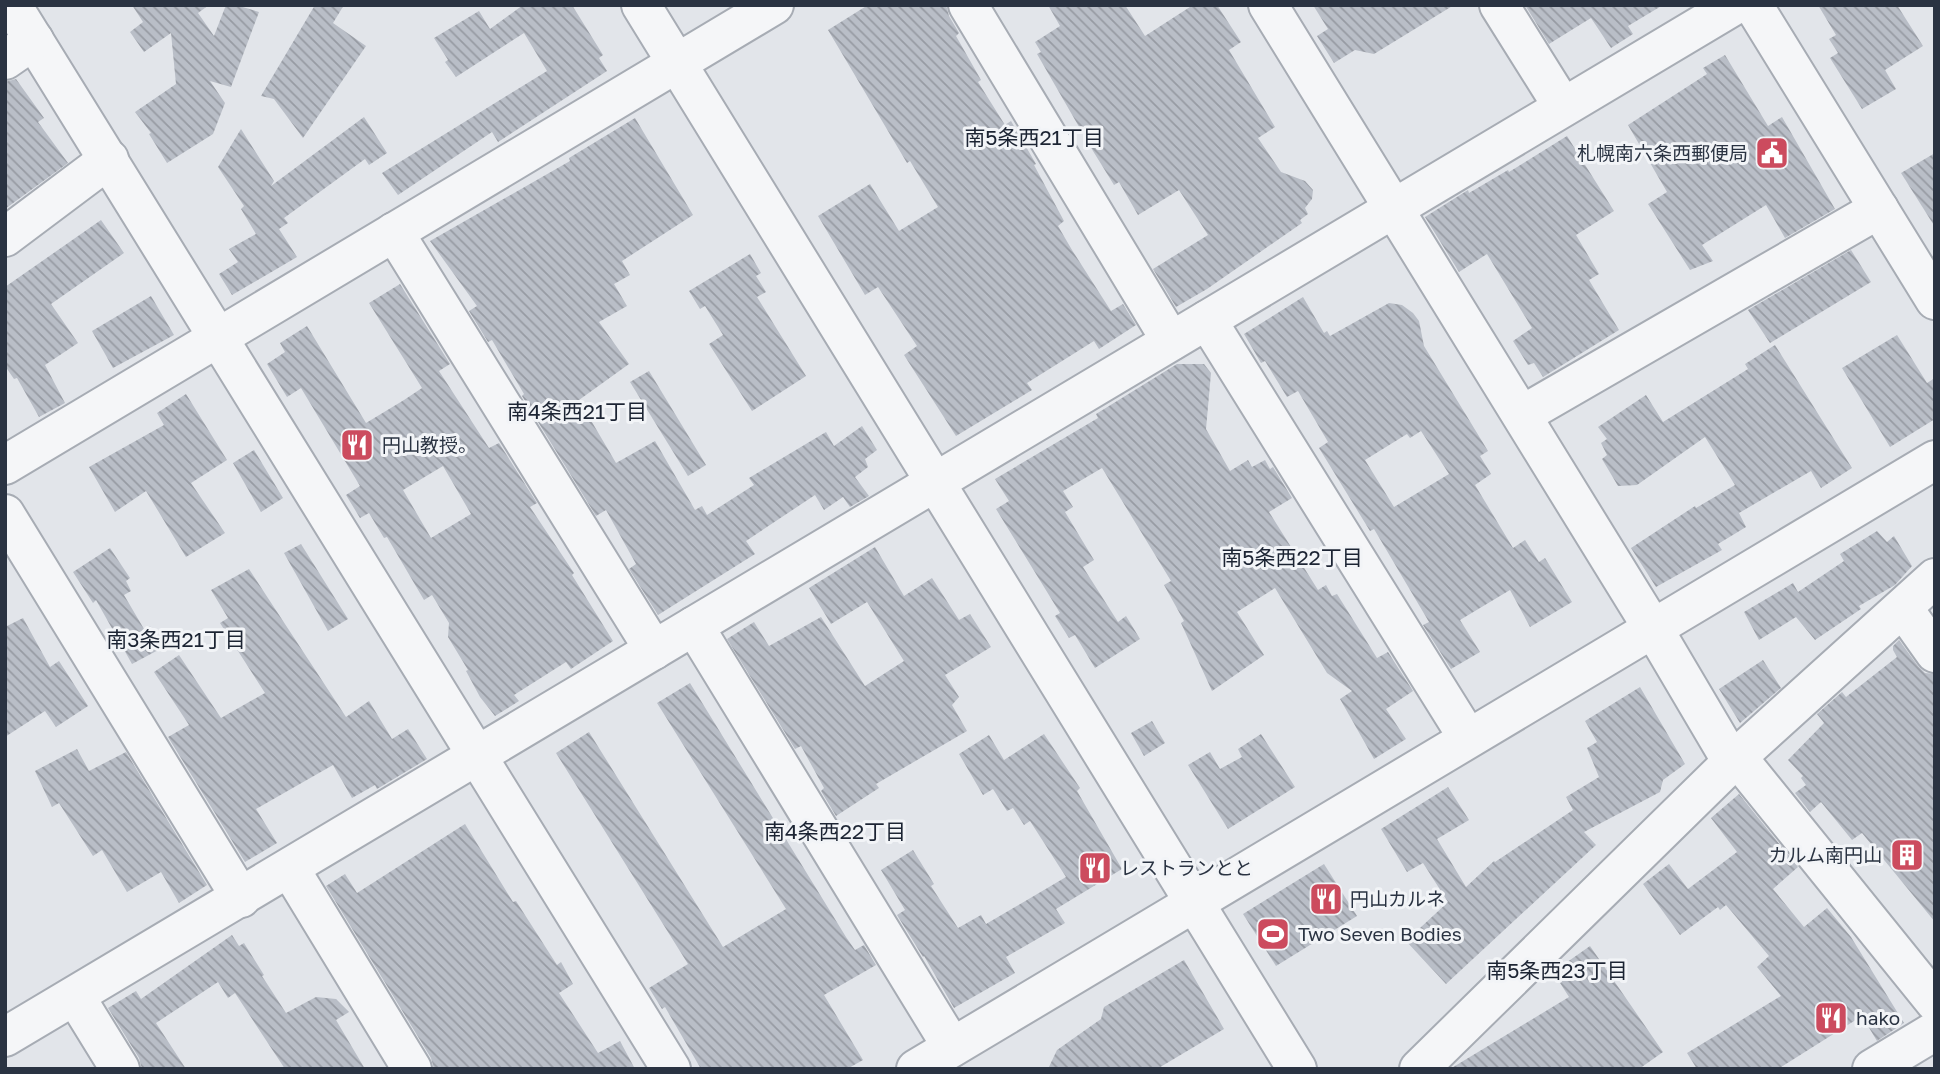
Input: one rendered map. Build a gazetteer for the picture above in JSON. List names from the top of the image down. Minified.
{"districts":["南5条西21丁目","南4条西21丁目","南5条西22丁目","南3条西21丁目","南4条西22丁目","南5条西23丁目"],"places":{"public building":["札幌南六条西郵便局"],"restaurant":["円山教授。","レストランとと","円山カルネ","hako"],"building":["カルム南円山"],"sports":["Two Seven Bodies"]}}
